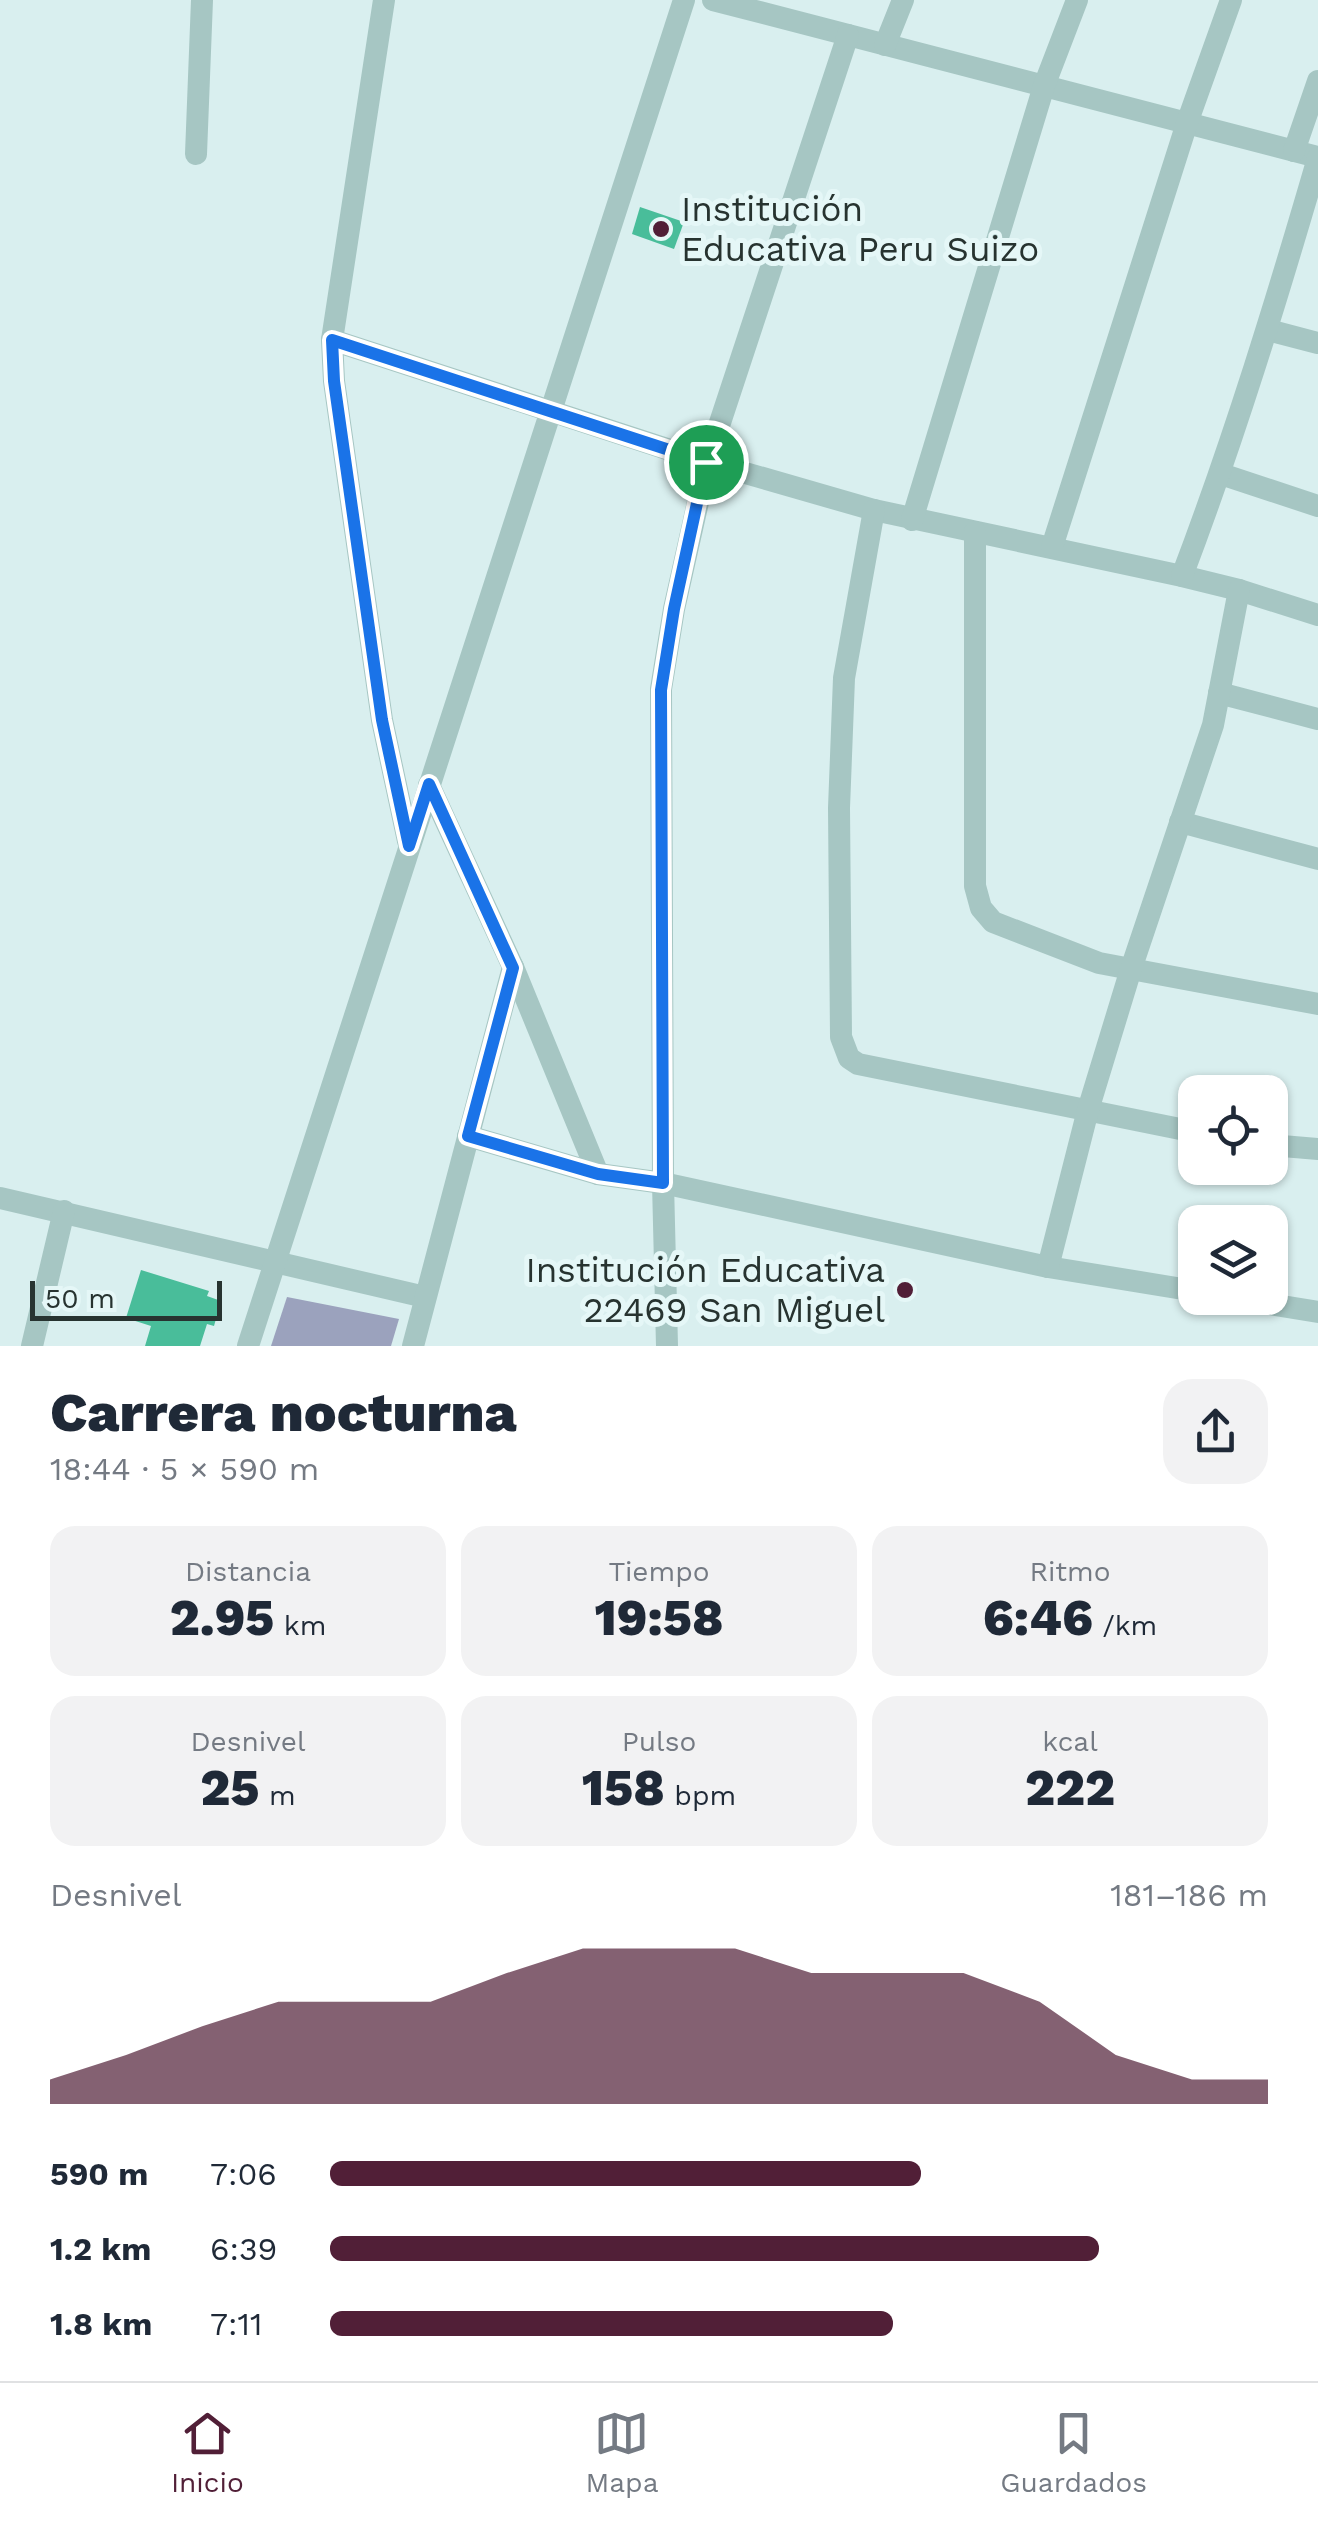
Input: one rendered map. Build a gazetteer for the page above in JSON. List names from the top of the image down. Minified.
{"places":["Institución Educativa Peru Suizo","Institución Educativa 22469 San Miguel"],"scale_bar":"50 m","page":{"scale":"50 m","heading":["Carrera nocturna","18:44 · 5 × 590 m"],"stats":[["Distancia","2.95 km"],["Tiempo","19:58"],["Ritmo","6:46 /km"],["Desnivel","25 m"],["Pulso","158 bpm"],["kcal","222"]],"chart":["Desnivel","181–186 m"],"list":[{"name":"590 m","note":"7:06"},{"name":"1.2 km","note":"6:39"},{"name":"1.8 km","note":"7:11"}],"tabs":["Inicio","Mapa","Guardados"]}}
